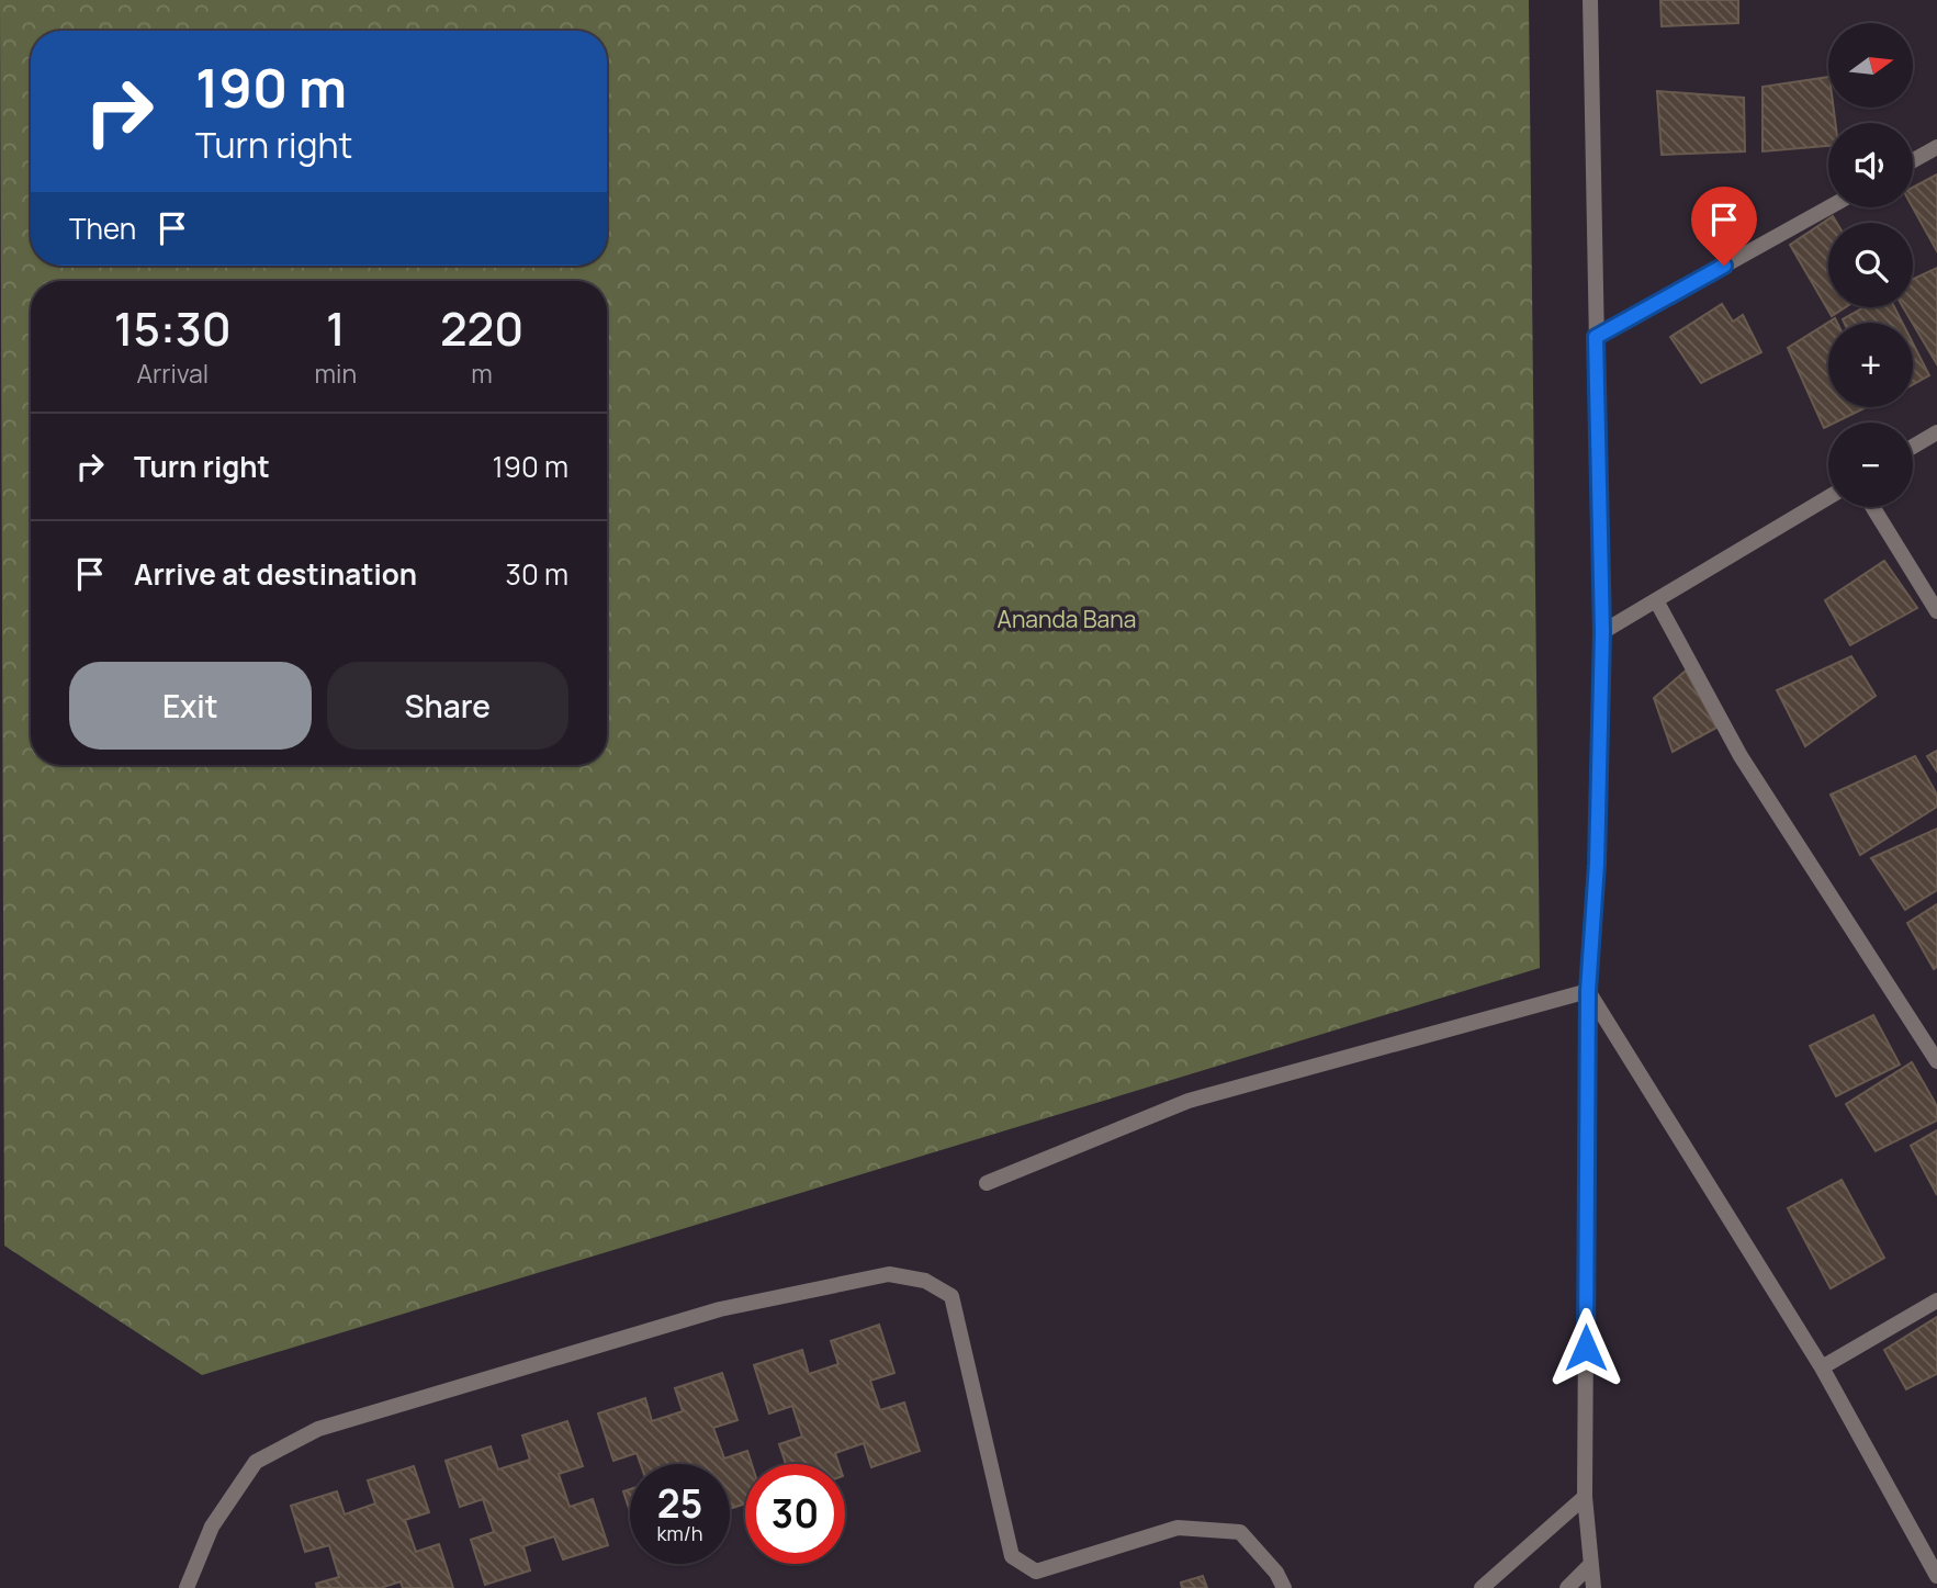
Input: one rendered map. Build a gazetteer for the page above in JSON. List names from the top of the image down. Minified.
{"parks":["Ananda Bana"],"north":"right","page":{"map_buttons":["+","−"],"turn":["190 m","Turn right"],"then":"Then","eta":["15:30","Arrival","1","min","220","m"],"list":[{"name":"Turn right","value":"190 m"},{"name":"Arrive at destination","value":"30 m"}],"buttons":["Exit","Share"],"speed":"25 km/h","limit":"30"}}
